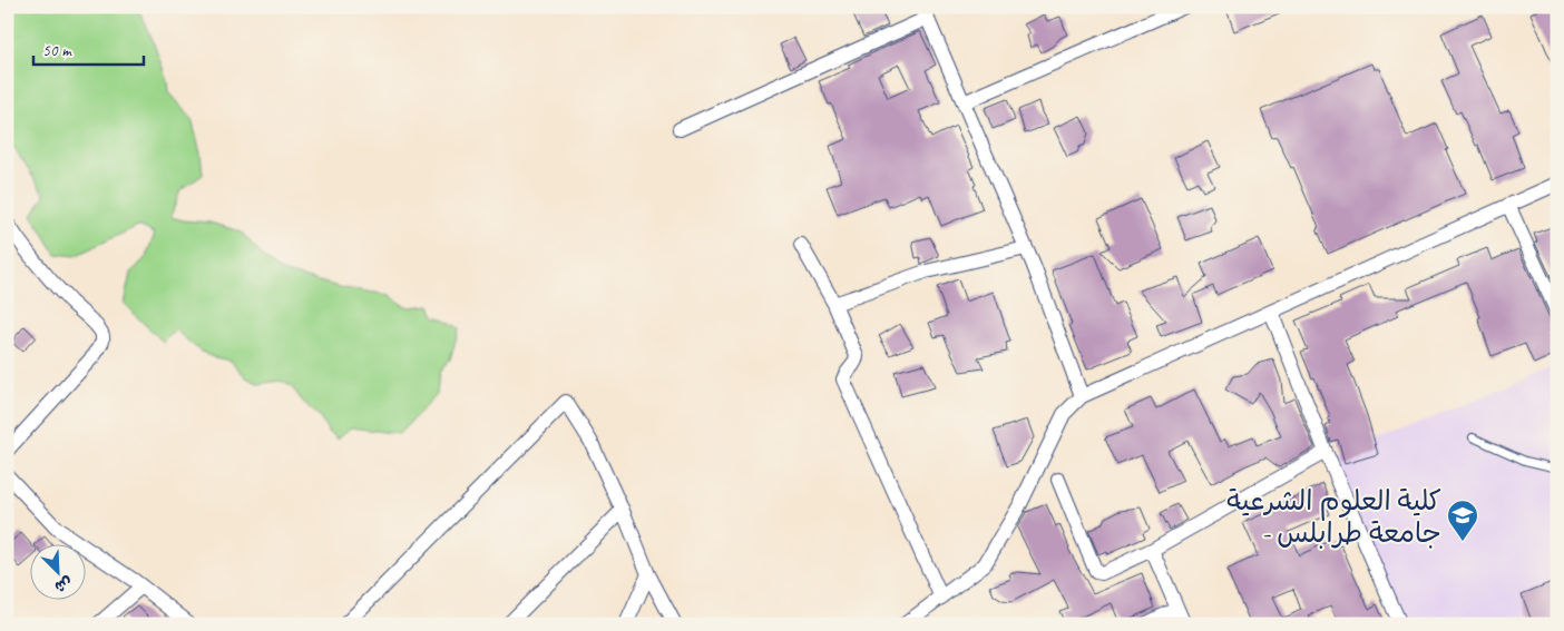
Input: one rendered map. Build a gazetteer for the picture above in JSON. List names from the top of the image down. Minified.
{"places":{"school or university":["كلية العلوم الشرعية - جامعة طرابلس"]},"scale_bar":"50 m","north":"bottom right"}
